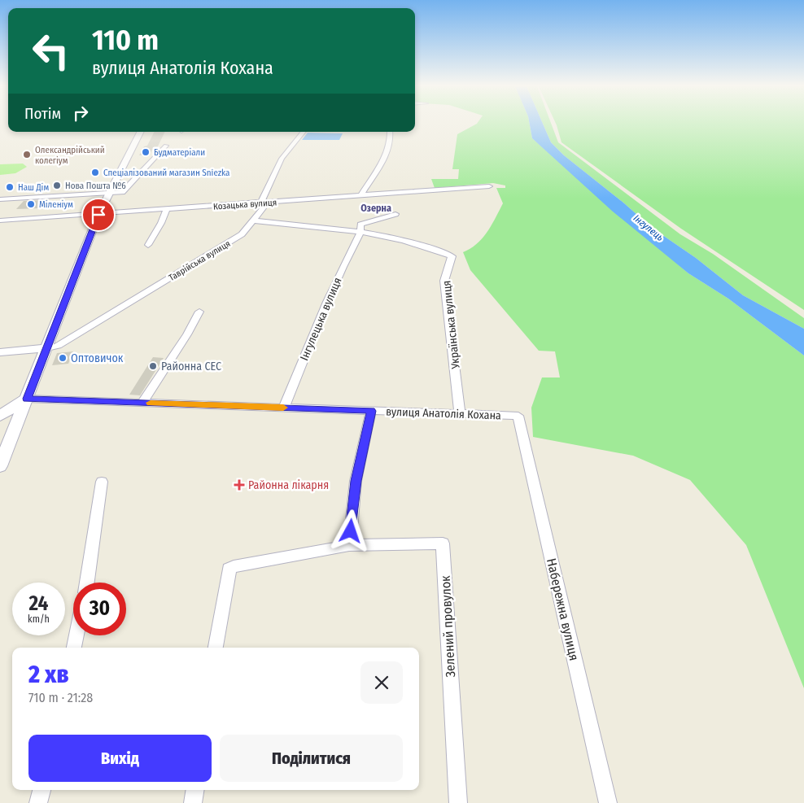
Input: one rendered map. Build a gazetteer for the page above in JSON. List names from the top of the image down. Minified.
{"streets":{"street":["Козацька вулиця","Таврійська вулиця","Інгулецька вулиця","Українська вулиця","вулиця Анатолія Кохана","Набережна вулиця","Зелений провулок"]},"crossings":[["Козацька вулиця","Таврійська вулиця"],["Таврійська вулиця","Українська вулиця"],["Інгулецька вулиця","Українська вулиця"],["Інгулецька вулиця","вулиця Анатолія Кохана"],["Українська вулиця","вулиця Анатолія Кохана"],["вулиця Анатолія Кохана","Набережна вулиця"]],"districts":["Озерна"],"water":["Інгулець"],"places":{"other":["Будматеріали","Олександрійський колегіум","Спеціалізований магазин Sniezka","Нова Пошта №6","Наш Дім","Міленіум","Оптовичок","Районна СЕС"],"health":["Районна лікарня"]},"page":{"turn":["110 m","вулиця Анатолія Кохана"],"then":"Потім","speed":"24 km/h","limit":"30","heading":["2 хв","710 m · 21:28"],"buttons":["Вихід","Поділитися"]}}
